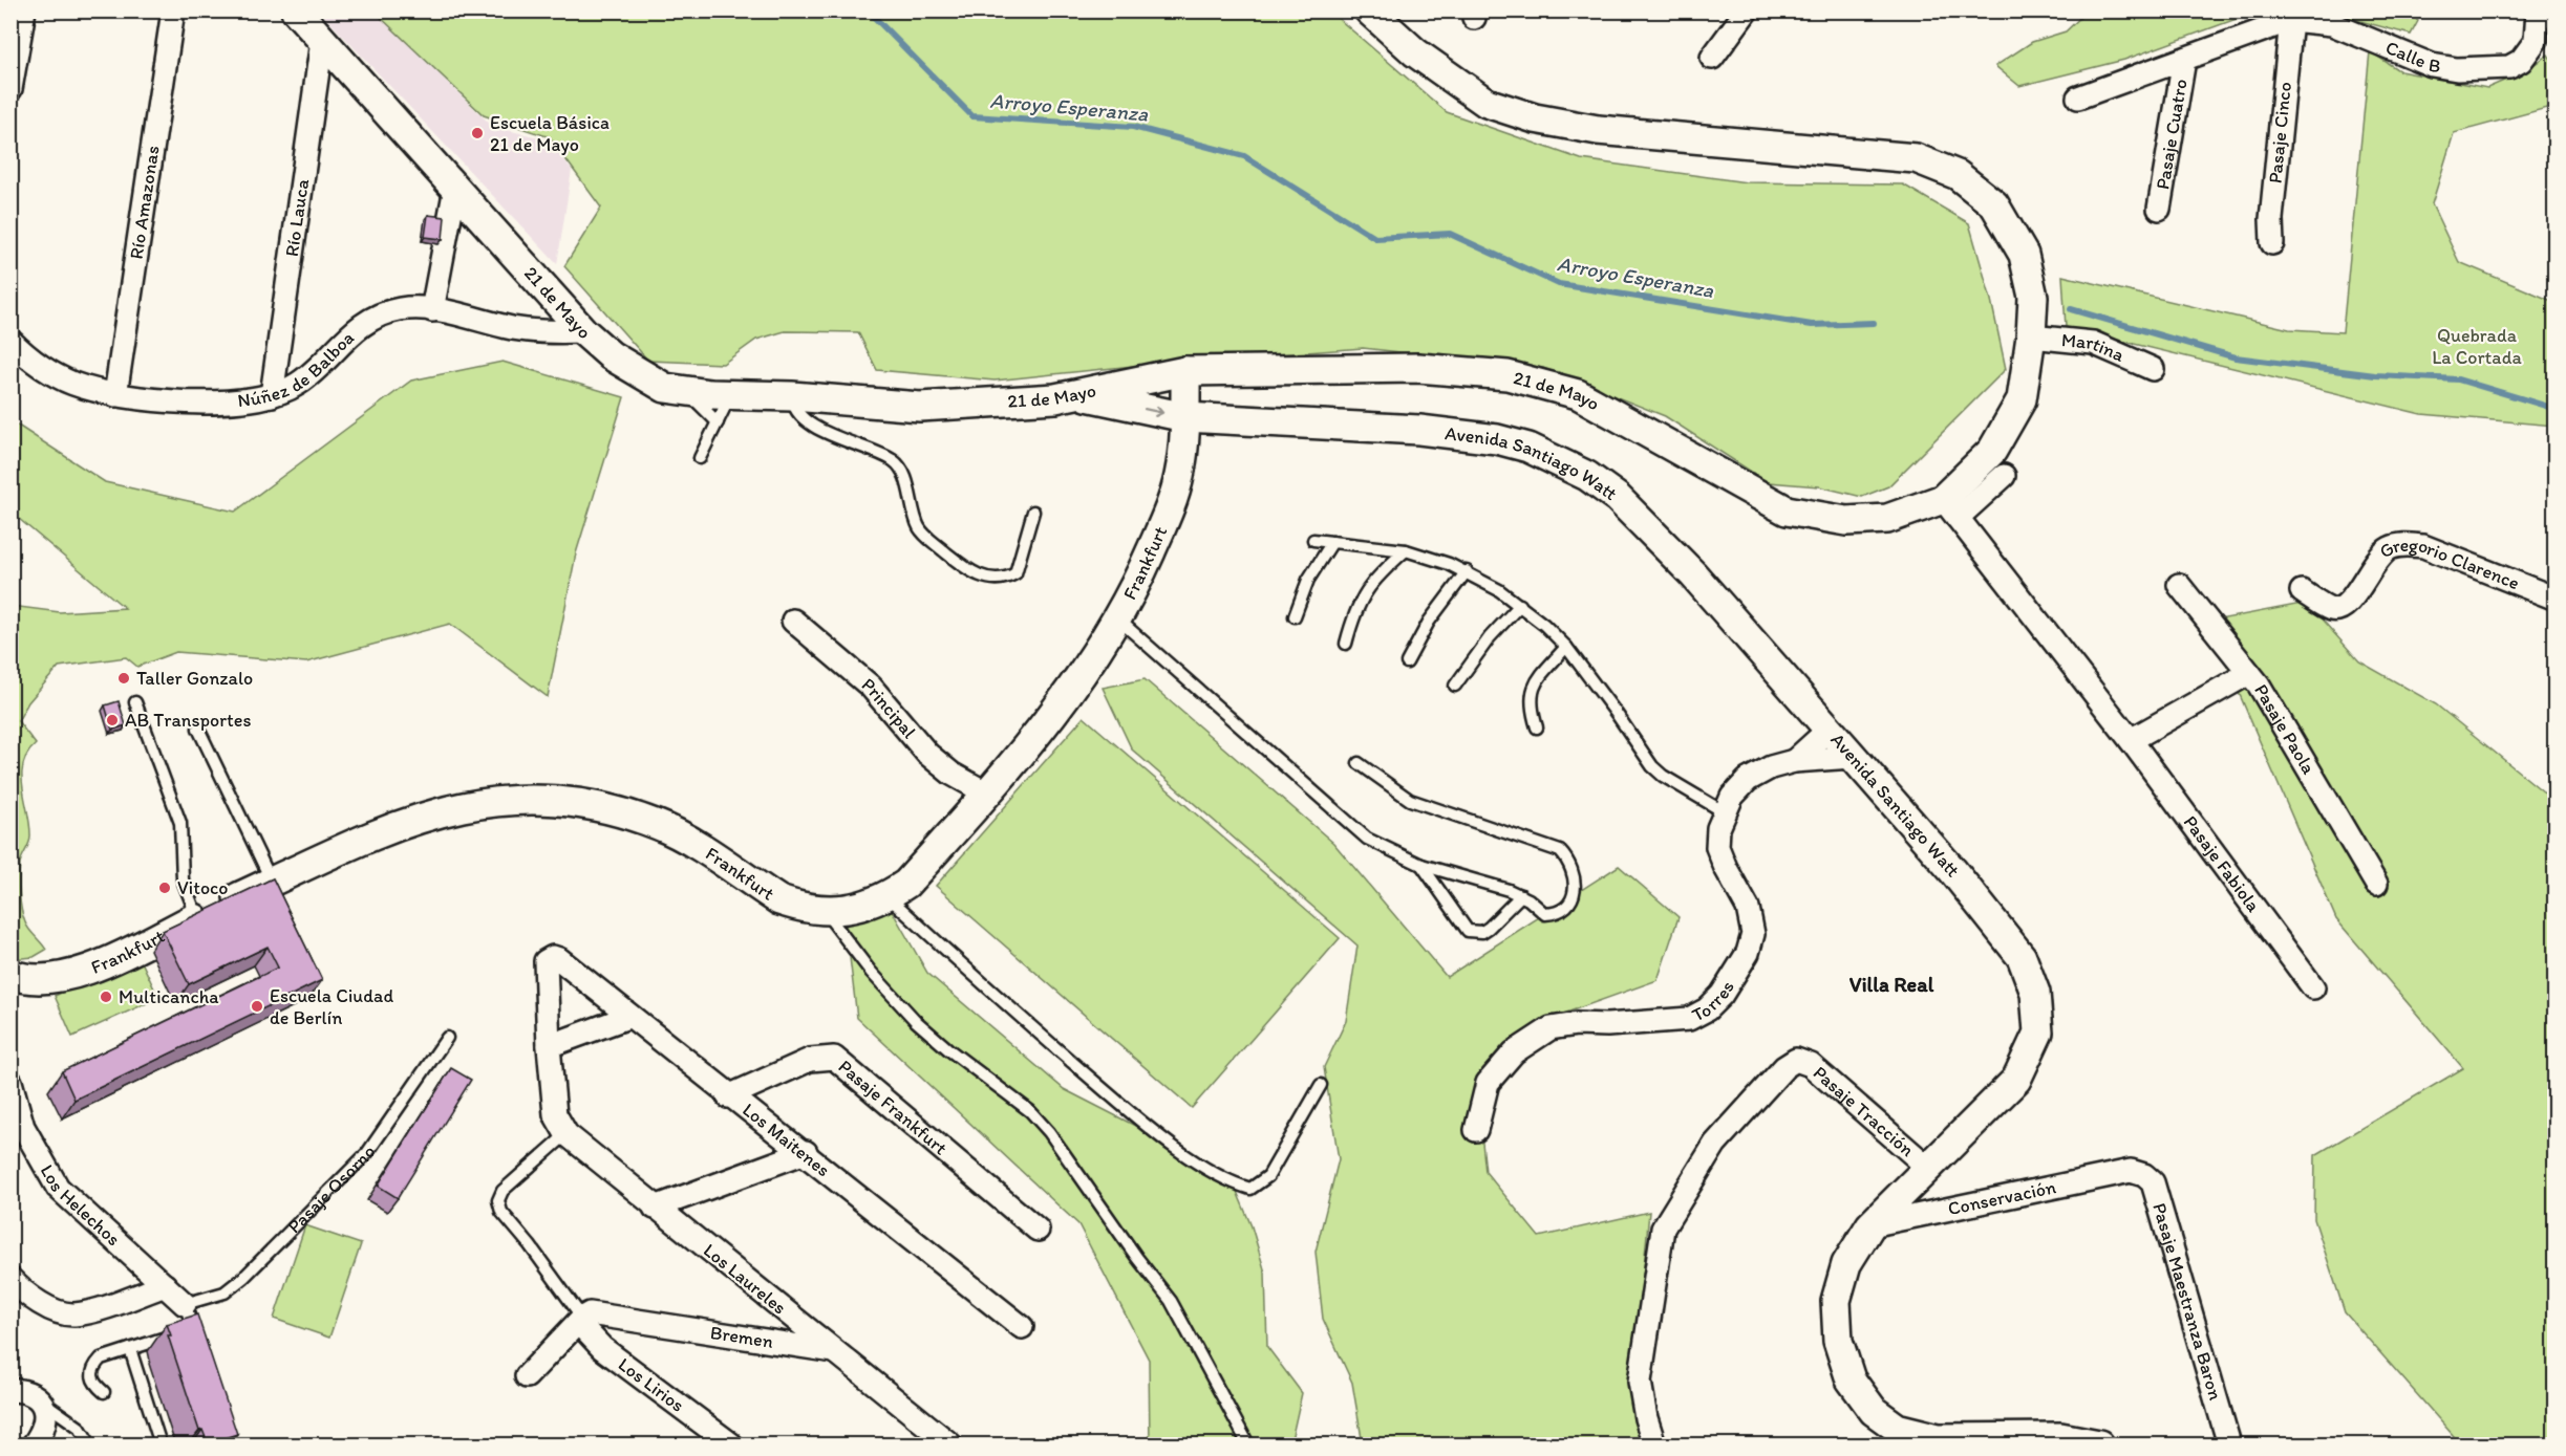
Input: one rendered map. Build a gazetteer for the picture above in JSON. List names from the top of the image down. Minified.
{"streets":{"street":["Calle B","Pasaje Cinco","Pasaje Cuatro","Río Amazonas","Río Lauca","21 de Mayo","Martina","Núñez de Balboa","Avenida Santiago Watt","Frankfurt","Gregorio Clarence","Principal","Pasaje Paola","Pasaje Fabiola","Torres","Pasaje Frankfurt","Pasaje Tracción","Los Maitenes","Conservación","Los Helechos","Los Laureles","Pasaje Maestranza Baron","Bremen","Los Lirios"],"lane":["Pasaje Osorno"]},"crossings":[["Calle B","Pasaje Cinco"],["Calle B","Pasaje Cuatro"],["Río Amazonas","Núñez de Balboa"],["Río Lauca","21 de Mayo"],["Río Lauca","Núñez de Balboa"],["21 de Mayo","Martina"],["21 de Mayo","Núñez de Balboa"],["21 de Mayo","Avenida Santiago Watt"],["21 de Mayo","Frankfurt"],["21 de Mayo","Pasaje Fabiola"],["Avenida Santiago Watt","Frankfurt"],["Avenida Santiago Watt","Torres"],["Avenida Santiago Watt","Pasaje Tracción"],["Avenida Santiago Watt","Conservación"],["Frankfurt","Principal"],["Pasaje Frankfurt","Los Maitenes"],["Los Maitenes","Los Laureles"],["Pasaje Osorno","Los Helechos"],["Conservación","Pasaje Maestranza Baron"],["Los Laureles","Bremen"],["Bremen","Los Lirios"]],"districts":["Villa Real"],"water":["Arroyo Esperanza"],"parks":["Quebrada La Cortada"],"places":["Escuela Básica 21 de Mayo","Taller Gonzalo","AB Transportes","Vitoco","Multicancha","Escuela Ciudad de Berlín"]}
